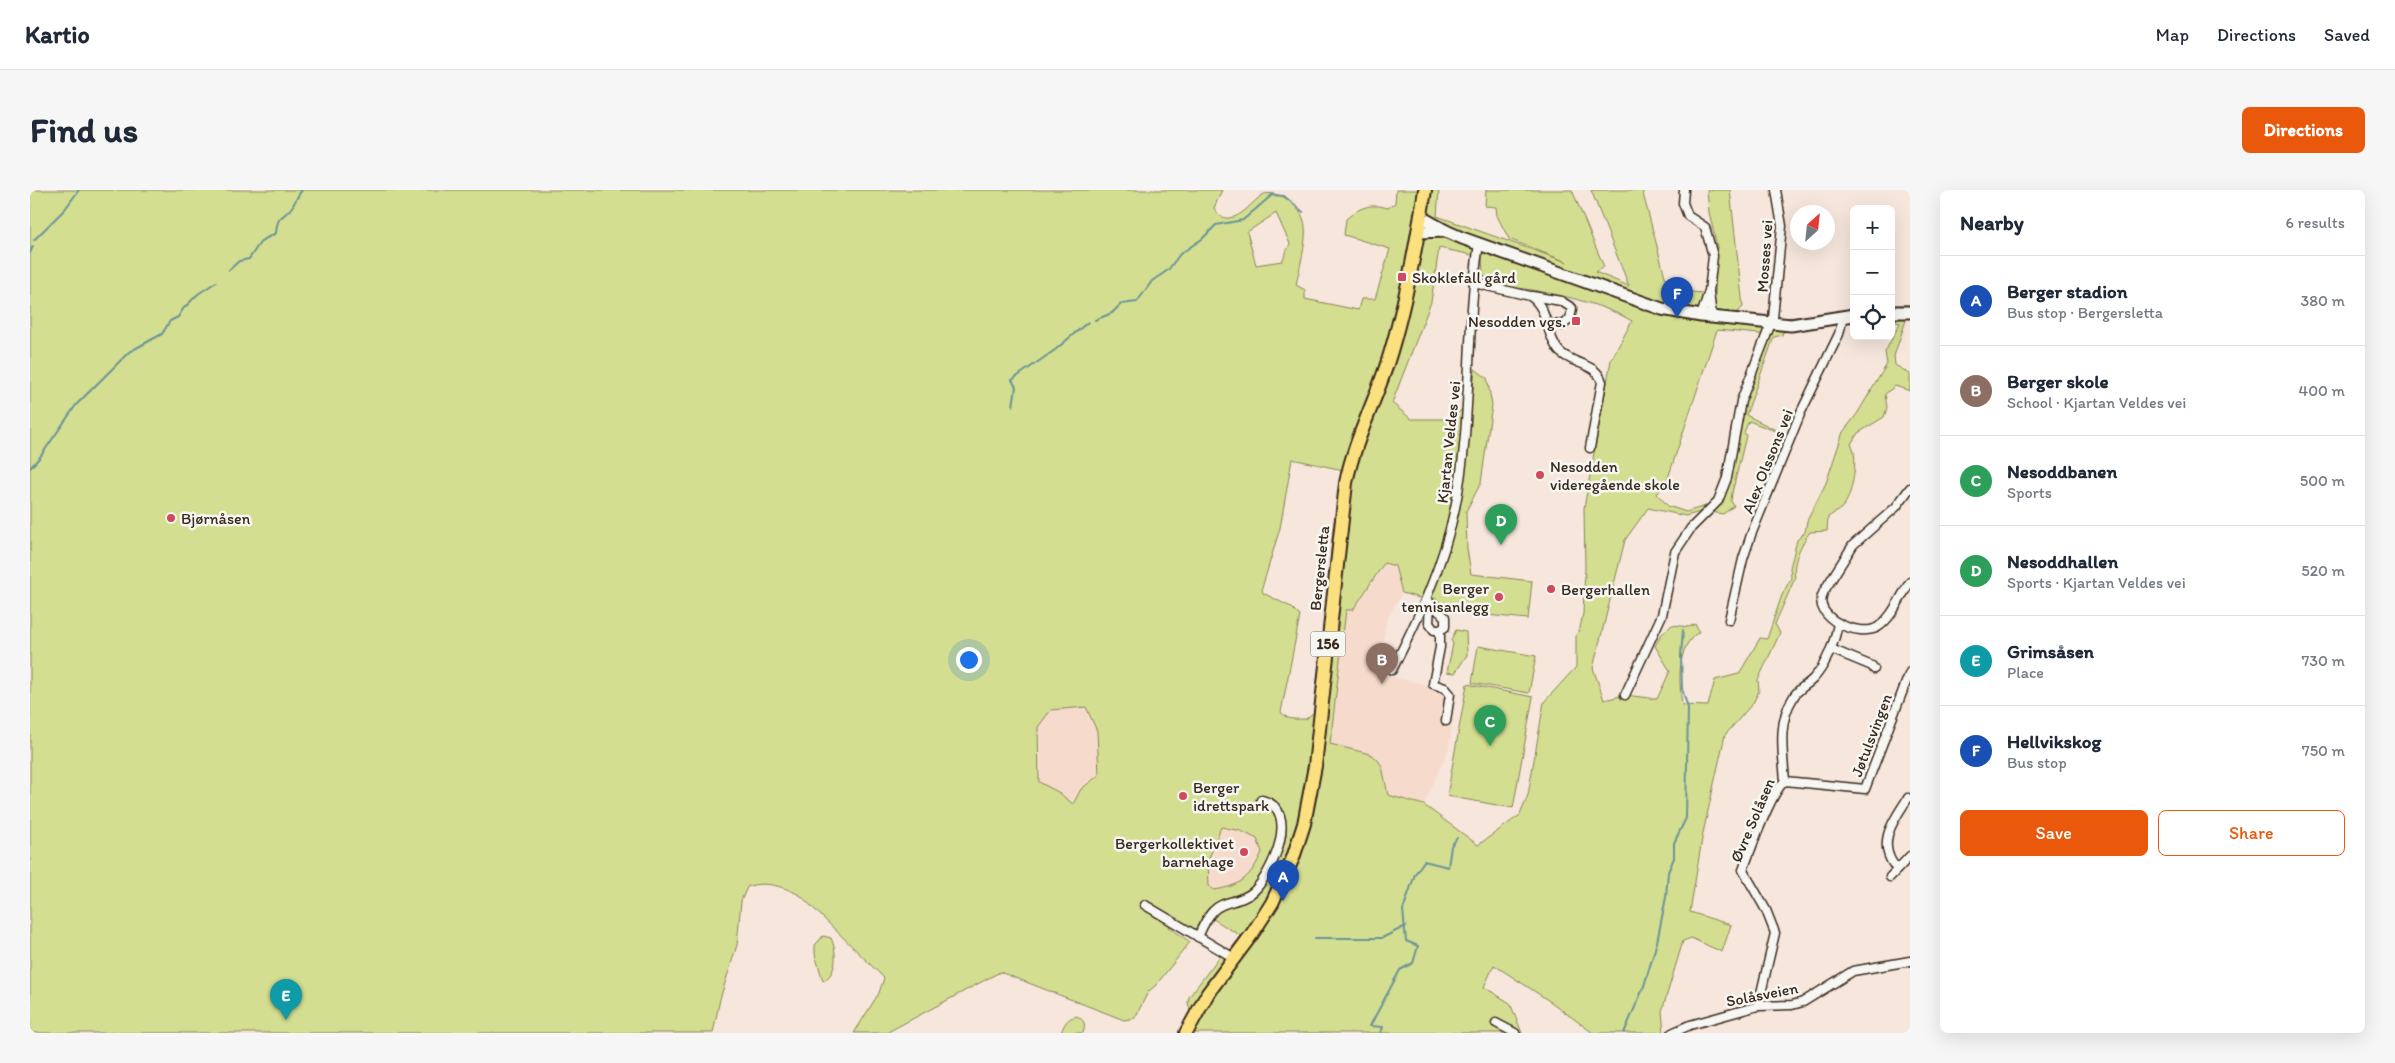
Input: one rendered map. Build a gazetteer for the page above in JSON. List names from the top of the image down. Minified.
{"streets":{"main road":["Bergersletta","156"],"street":["Mosses vei","Kjartan Veldes vei","Alex Olssons vei","Jøtulsvingen","Øvre Solåsen","Solåsveien"]},"crossings":[["Bergersletta","156"],["Jøtulsvingen","Øvre Solåsen"],["Øvre Solåsen","Solåsveien"]],"places":{"transit":["Skoklefall gård","Nesodden vgs."],"other":["Nesodden videregående skole","Bjørnåsen","Bergerhallen","Berger tennisanlegg","Berger idrettspark","Bergerkollektivet barnehage"]},"north":"top right","page":{"header":"Kartio","nav":["Map","Directions","Saved"],"buttons":["Directions",["Save","Share"]],"title":"Find us","heading":["Nearby","6 results"],"map_buttons":["+","−"],"list":[{"mark":"A","name":"Berger stadion","note":"Bus stop · Bergersletta","value":"380 m"},{"mark":"B","name":"Berger skole","note":"School · Kjartan Veldes vei","value":"400 m"},{"mark":"C","name":"Nesoddbanen","note":"Sports","value":"500 m"},{"mark":"D","name":"Nesoddhallen","note":"Sports · Kjartan Veldes vei","value":"520 m"},{"mark":"E","name":"Grimsåsen","note":"Place","value":"730 m"},{"mark":"F","name":"Hellvikskog","note":"Bus stop","value":"750 m"}],"pins":["F","D","B","C","A","E"]}}
